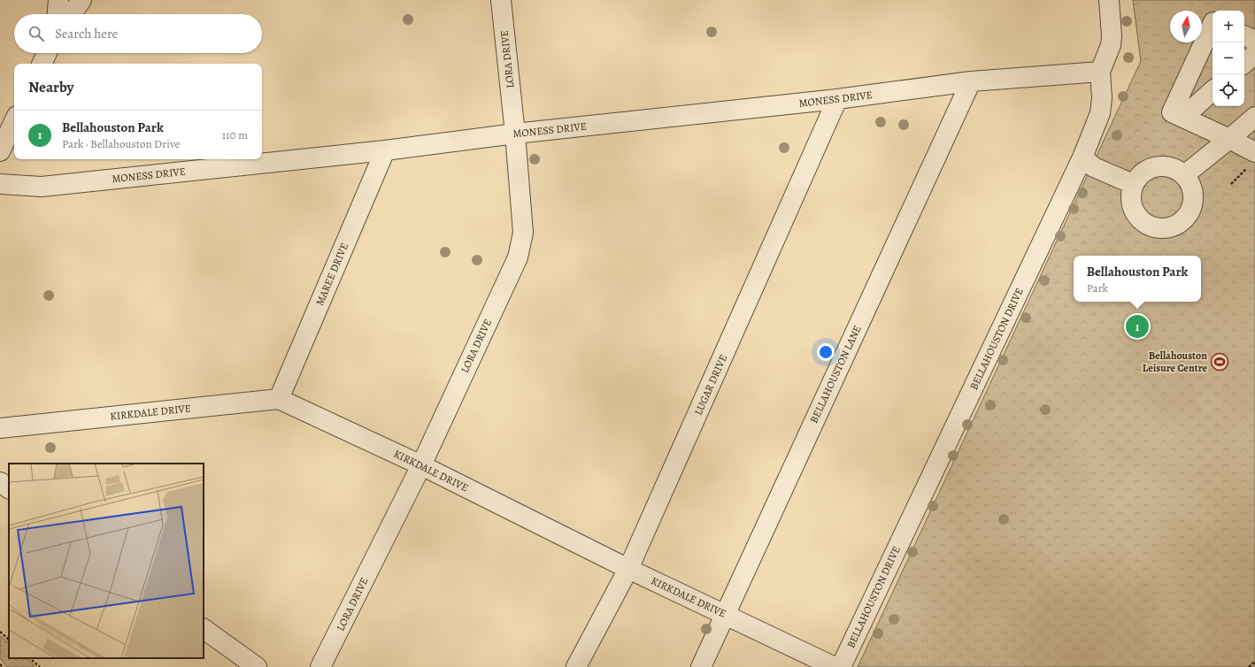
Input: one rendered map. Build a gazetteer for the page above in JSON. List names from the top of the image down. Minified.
{"streets":{"street":["LORA DRIVE","MONESS DRIVE","MAREE DRIVE","BELLAHOUSTON DRIVE","BELLAHOUSTON LANE","LUGAR DRIVE","KIRKDALE DRIVE"]},"crossings":[["LORA DRIVE","MONESS DRIVE"],["LORA DRIVE","KIRKDALE DRIVE"],["MONESS DRIVE","MAREE DRIVE"],["MONESS DRIVE","BELLAHOUSTON DRIVE"],["MONESS DRIVE","BELLAHOUSTON LANE"],["MONESS DRIVE","LUGAR DRIVE"],["MAREE DRIVE","KIRKDALE DRIVE"],["BELLAHOUSTON LANE","KIRKDALE DRIVE"],["LUGAR DRIVE","KIRKDALE DRIVE"]],"places":{"sports":["Bellahouston Leisure Centre"]},"north":"top","page":{"map_buttons":["+","−"],"search":"Search here","heading":"Nearby","list":[{"mark":"1","name":"Bellahouston Park","note":"Park · Bellahouston Drive","value":"110 m"}],"popup":["Bellahouston Park","Park"],"pins":"1"}}
